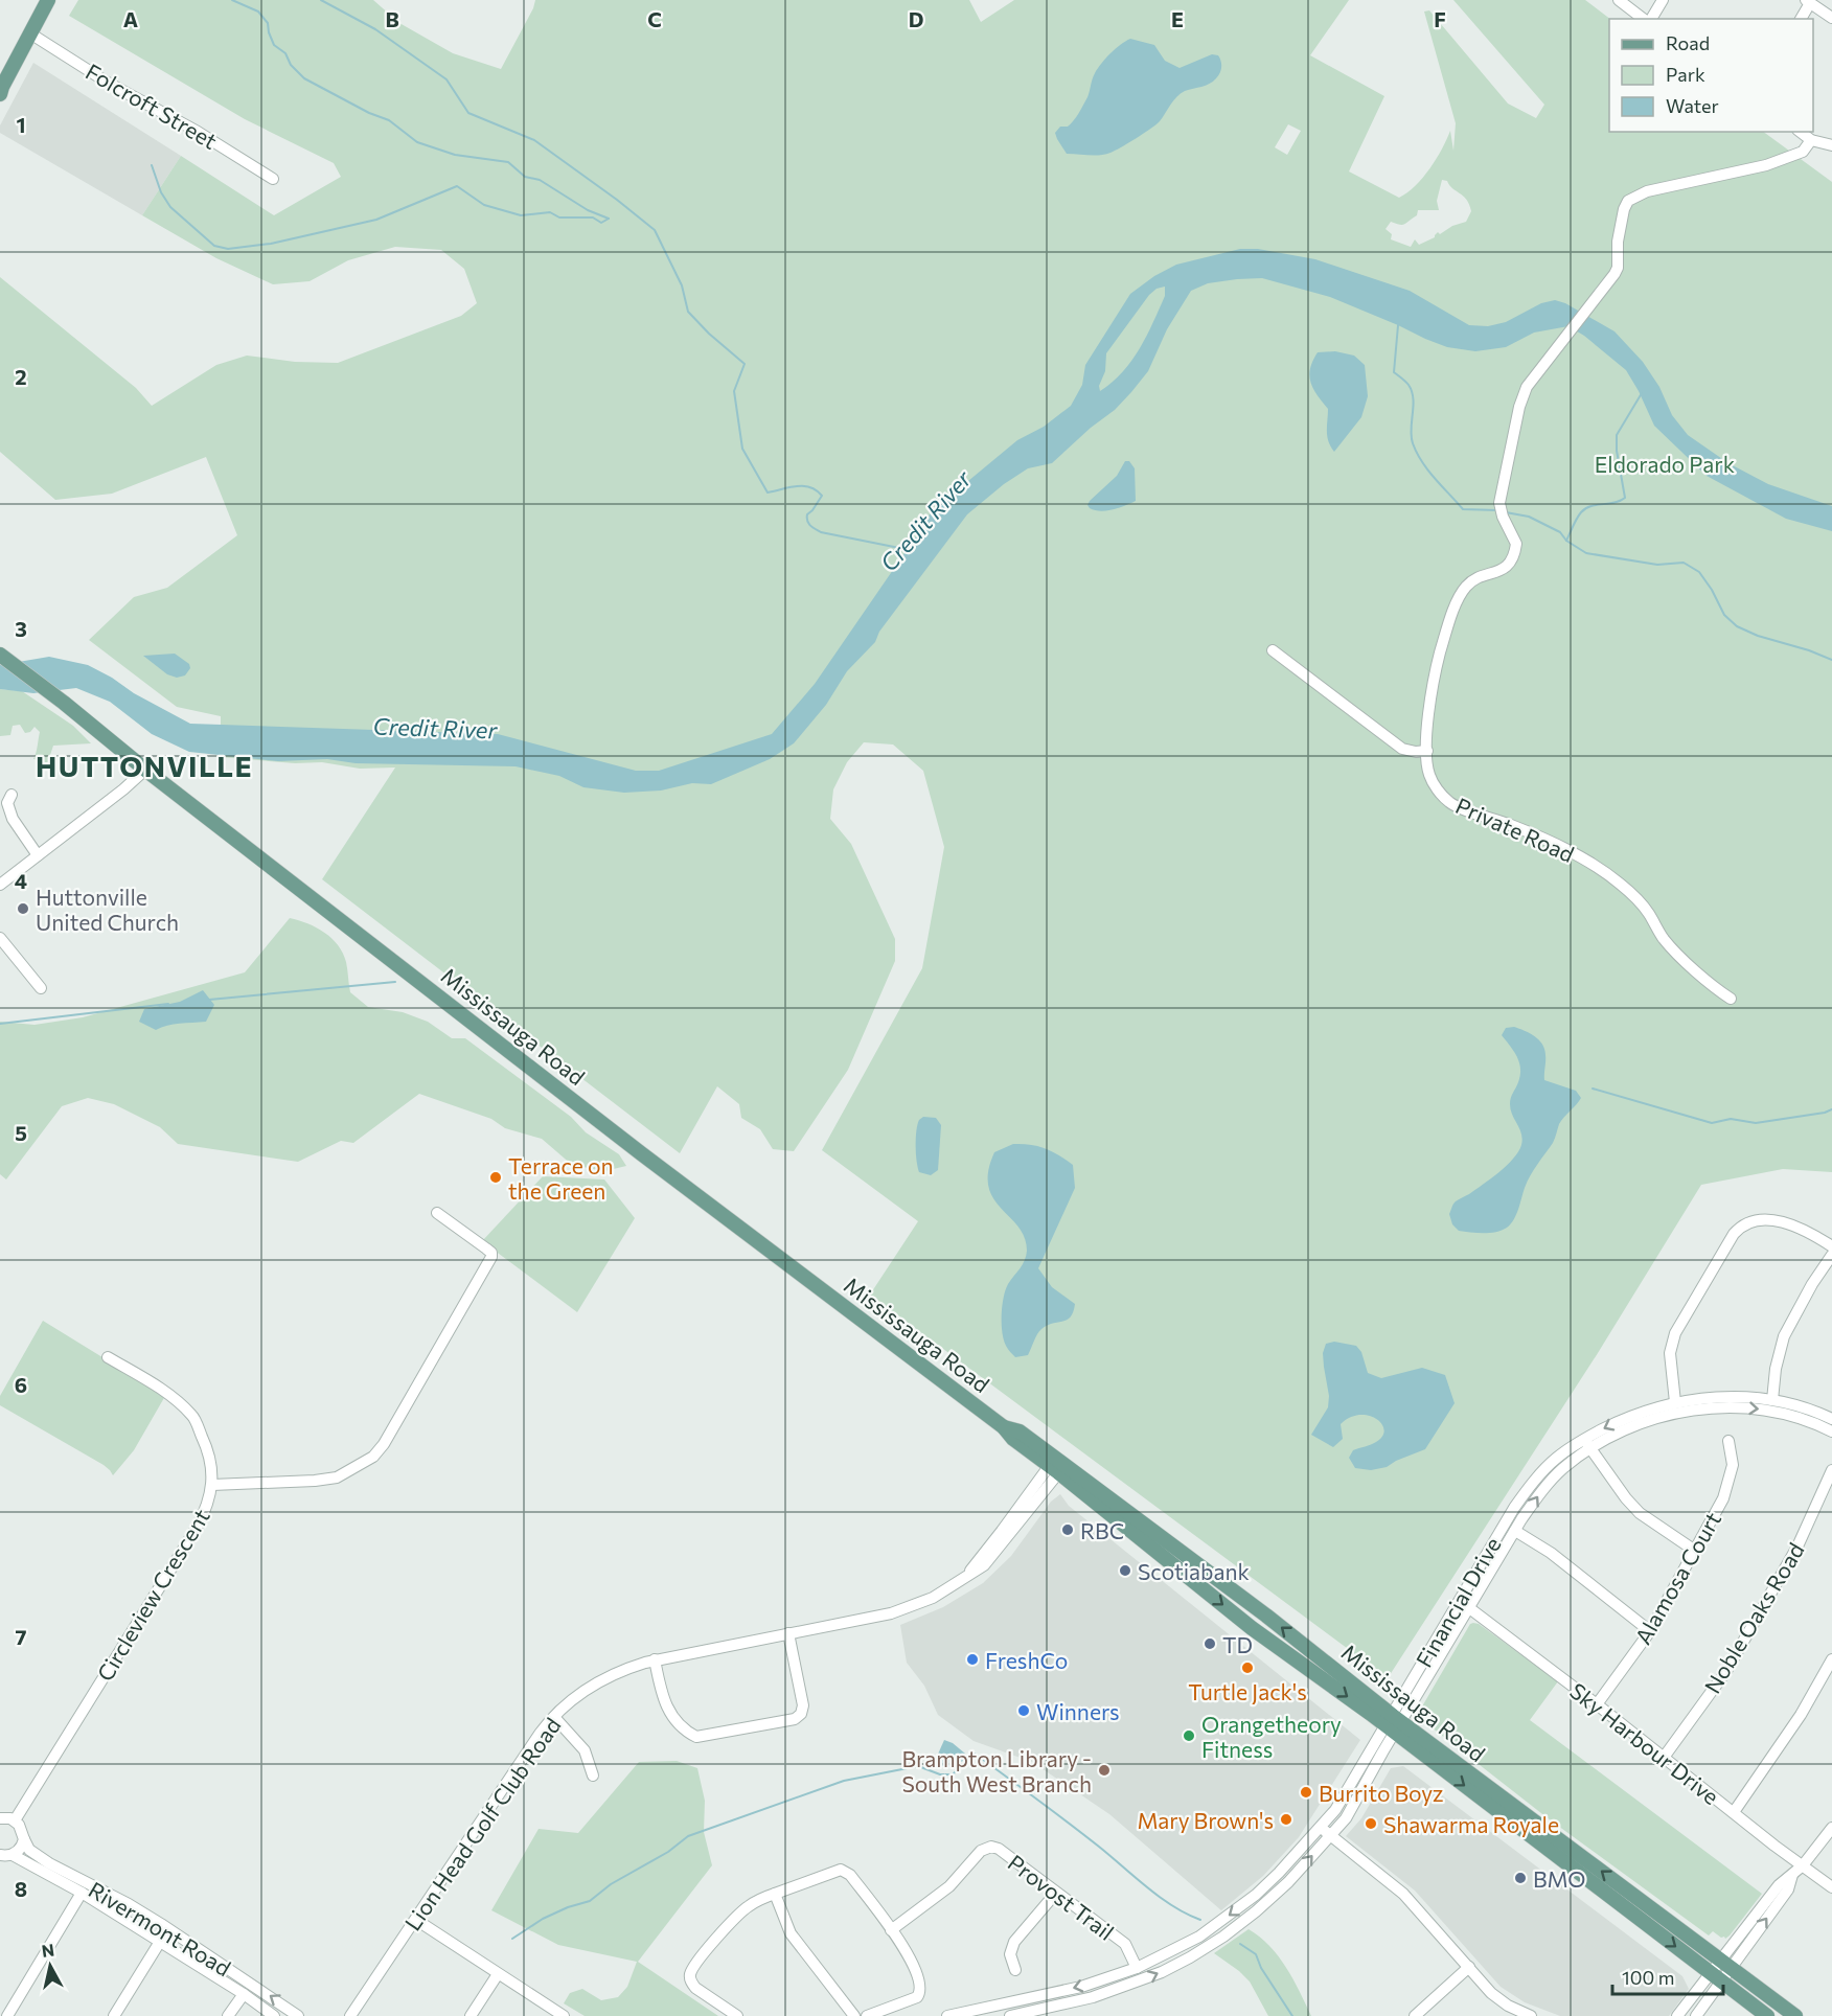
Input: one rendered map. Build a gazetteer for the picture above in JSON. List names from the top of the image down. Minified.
{"streets":{"main road":["Mississauga Road"],"street":["Folcroft Street","Private Road","Alamosa Court","Circleview Crescent","Financial Drive","Noble Oaks Road","Sky Harbour Drive","Lion Head Golf Club Road","Provost Trail","Rivermont Road"]},"crossings":[["Mississauga Road","Financial Drive"],["Mississauga Road","Lion Head Golf Club Road"],["Alamosa Court","Sky Harbour Drive"],["Financial Drive","Sky Harbour Drive"],["Financial Drive","Provost Trail"],["Noble Oaks Road","Sky Harbour Drive"]],"districts":["HUTTONVILLE"],"water":["Credit River"],"parks":["Eldorado Park"],"places":["Huttonville United Church","Terrace on the Green","RBC","Scotiabank","TD","FreshCo","Turtle Jack's","Winners","Orangetheory Fitness","Brampton Library - South West Branch","Burrito Boyz","Mary Brown's","Shawarma Royale","BMO"],"legend":["Road","Park","Water"],"scale_bar":"100 m","north":"top","grid":{"columns":["A","B","C","D","E","F"],"rows":["1","2","3","4","5","6","7","8"]}}
